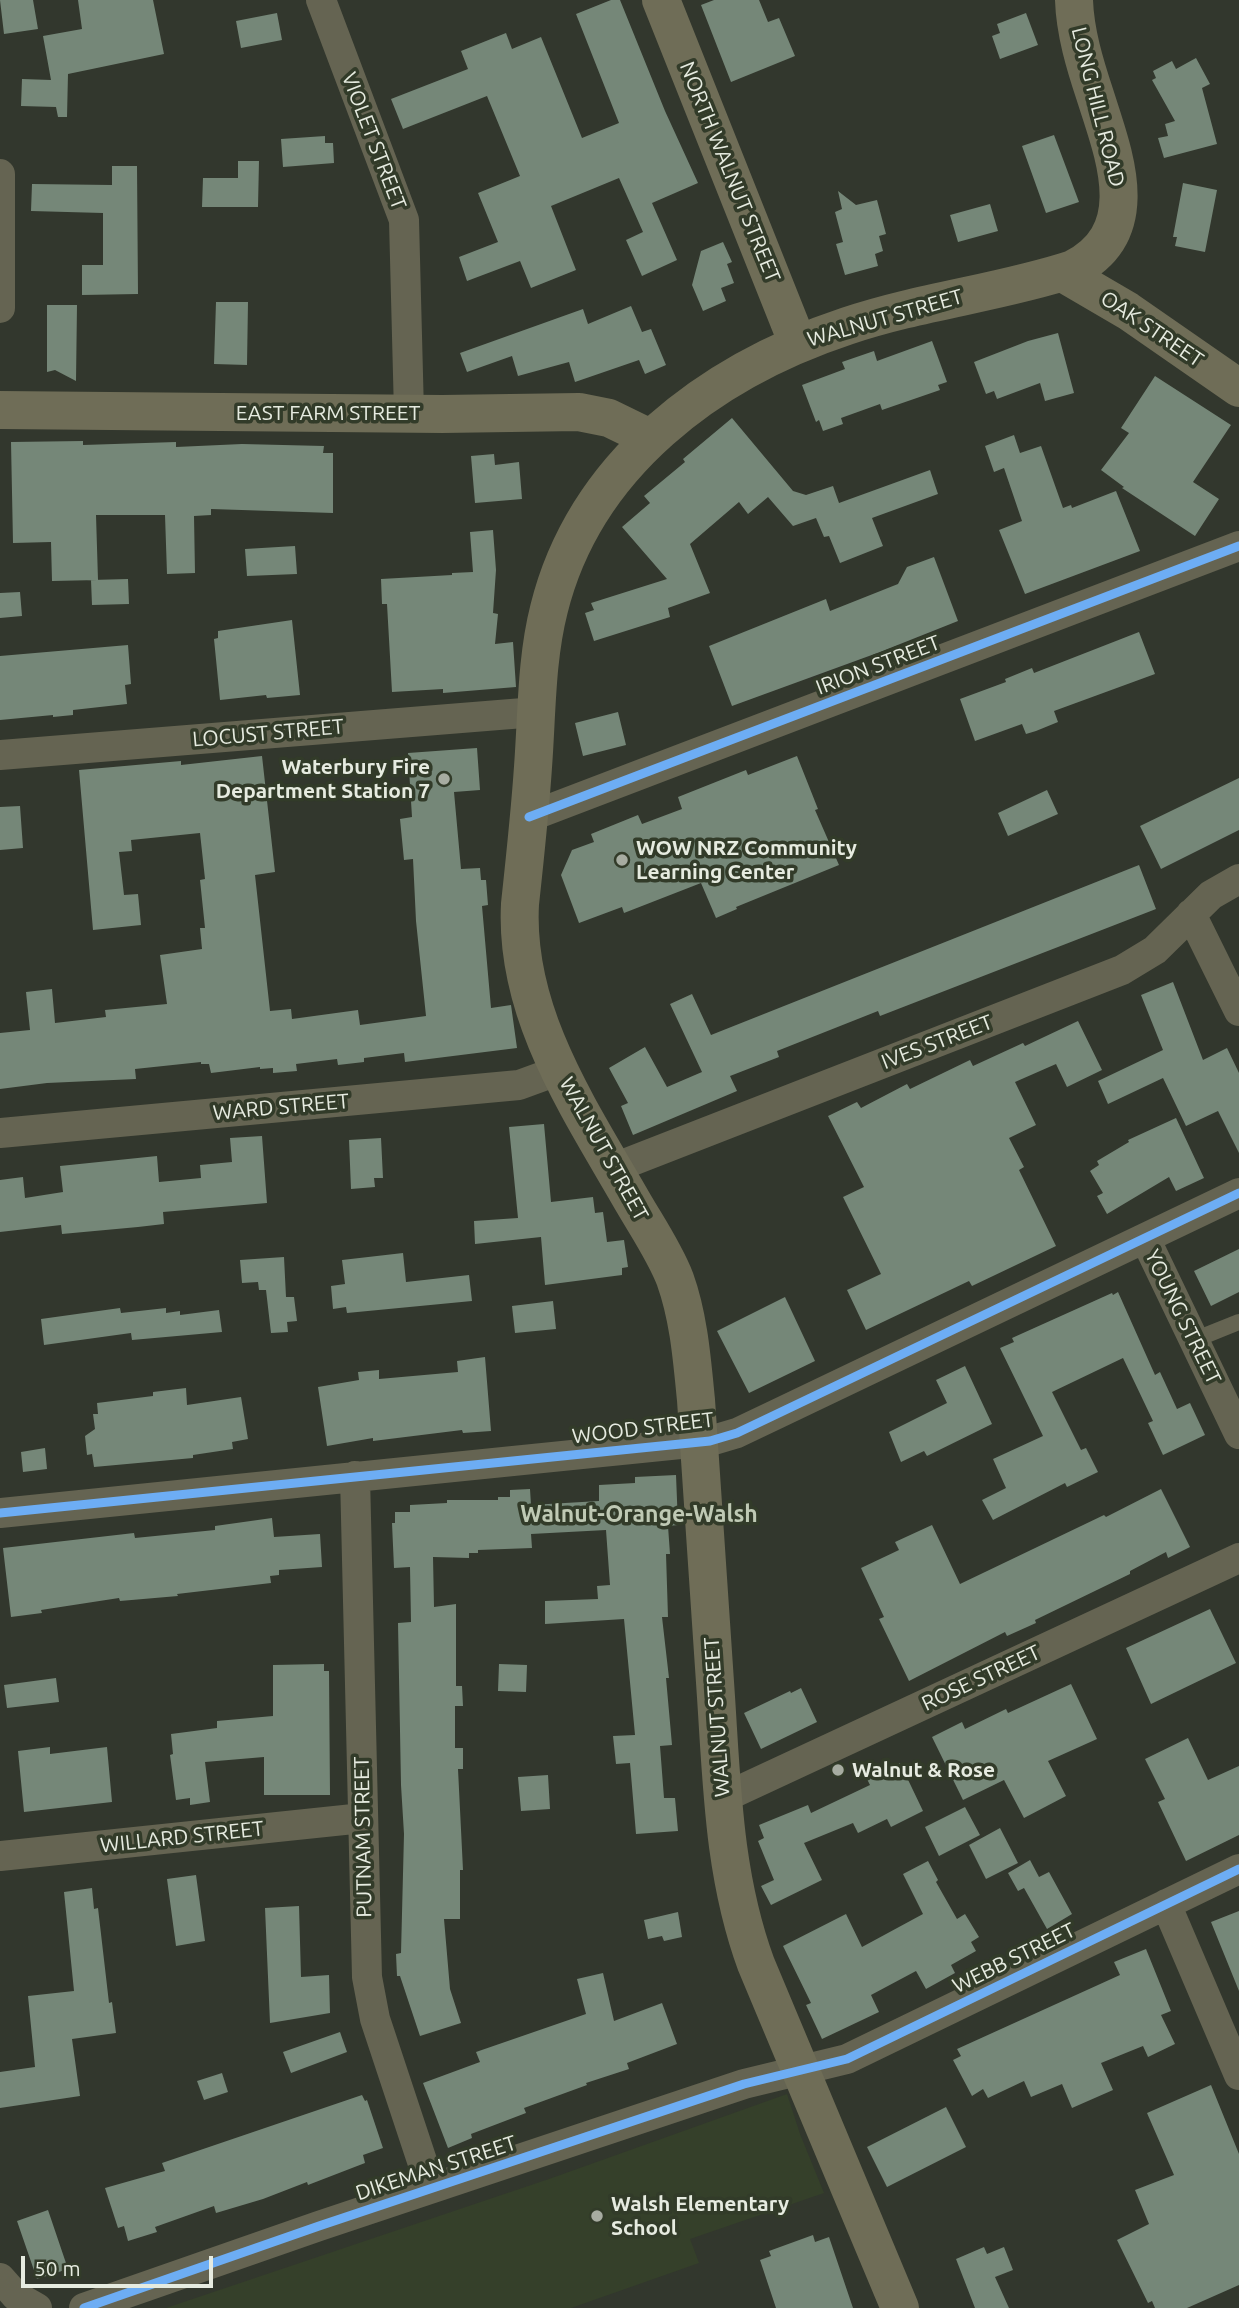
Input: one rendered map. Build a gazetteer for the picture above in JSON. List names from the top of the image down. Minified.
{"streets":{"main road":["LONG HILL ROAD","NORTH WALNUT STREET","WALNUT STREET","OAK STREET","EAST FARM STREET"],"street":["VIOLET STREET","IRION STREET","LOCUST STREET","IVES STREET","WARD STREET","YOUNG STREET","WOOD STREET","ROSE STREET","WILLARD STREET","PUTNAM STREET","WEBB STREET","DIKEMAN STREET"]},"crossings":[["LONG HILL ROAD","WALNUT STREET"],["LONG HILL ROAD","OAK STREET"],["VIOLET STREET","EAST FARM STREET"],["NORTH WALNUT STREET","WALNUT STREET"],["WALNUT STREET","OAK STREET"],["WALNUT STREET","EAST FARM STREET"],["WALNUT STREET","IRION STREET"],["WALNUT STREET","LOCUST STREET"],["WALNUT STREET","IVES STREET"],["WALNUT STREET","WARD STREET"],["WALNUT STREET","WOOD STREET"],["WALNUT STREET","ROSE STREET"],["WALNUT STREET","WEBB STREET"],["WALNUT STREET","DIKEMAN STREET"],["YOUNG STREET","WOOD STREET"],["WOOD STREET","PUTNAM STREET"],["WILLARD STREET","PUTNAM STREET"],["PUTNAM STREET","DIKEMAN STREET"],["WEBB STREET","DIKEMAN STREET"]],"districts":["Walnut-Orange-Walsh"],"places":["Waterbury Fire Department Station 7","WOW NRZ Community Learning Center","Walnut & Rose","Walsh Elementary School"],"scale_bar":"50 m"}
